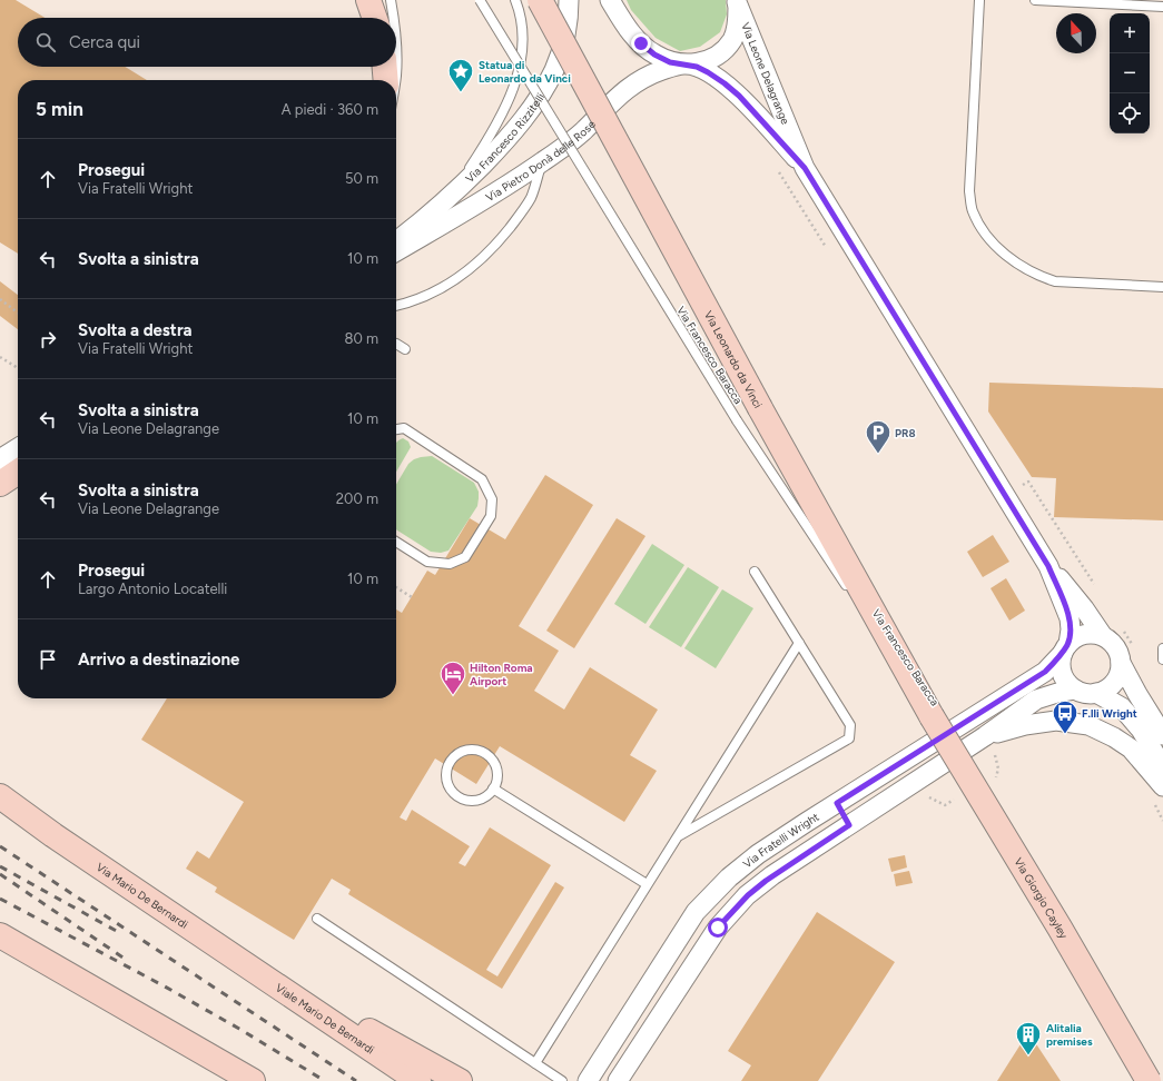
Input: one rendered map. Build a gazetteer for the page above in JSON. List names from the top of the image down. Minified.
{"streets":{"main road":["Via Leonardo da Vinci","Via Mario De Bernardi","Via Giorgio Cayley","Viale Mario De Bernardi"],"street":["Via Leone Delagrange","Via Francesco Rizzitelli","Via Pietro Donà delle Rose","Via Fratelli Wright"],"lane":["Via Francesco Baracca"]},"crossings":[["Via Leone Delagrange","Via Pietro Donà delle Rose"],["Via Leone Delagrange","Via Fratelli Wright"],["Via Francesco Baracca","Via Leonardo da Vinci"],["Via Francesco Baracca","Via Giorgio Cayley"],["Via Leonardo da Vinci","Via Giorgio Cayley"],["Via Mario De Bernardi","Viale Mario De Bernardi"]],"places":{"place":["Statua di Leonardo da Vinci"],"parking":["PR8"],"hotel":["Hilton Roma Airport"],"bus stop":["F.lli Wright"],"building":["Alitalia premises"]},"north":"top","page":{"map_buttons":["+","−"],"search":"Cerca qui","heading":["5 min","A piedi · 360 m"],"list":[["Prosegui","Via Fratelli Wright","50 m"],["Svolta a sinistra","10 m"],["Svolta a destra","Via Fratelli Wright","80 m"],["Svolta a sinistra","Via Leone Delagrange","10 m"],["Svolta a sinistra","Via Leone Delagrange","200 m"],["Prosegui","Largo Antonio Locatelli","10 m"],"Arrivo a destinazione"]}}
